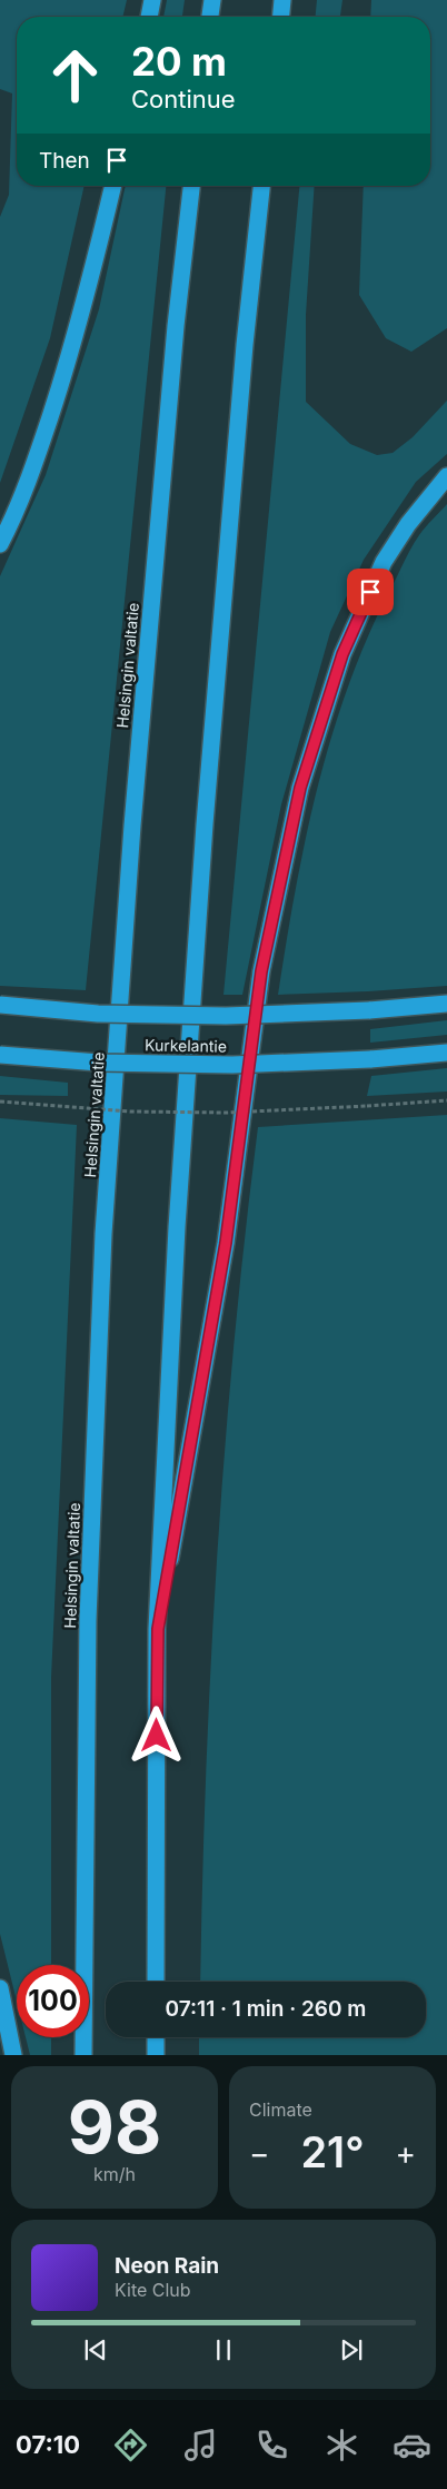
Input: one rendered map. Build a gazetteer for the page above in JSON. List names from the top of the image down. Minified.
{"streets":{"highway":["Helsingin valtatie","Kurkelantie"]},"page":{"turn":["20 m","Continue"],"then":"Then","limit":"100","trip":"07:11 · 1 min · 260 m","tile":[["98","km/h"],"Climate"],"heat":["−","21°","+"],"song":["Neon Rain","Kite Club"],"tabs":"07:10"}}
